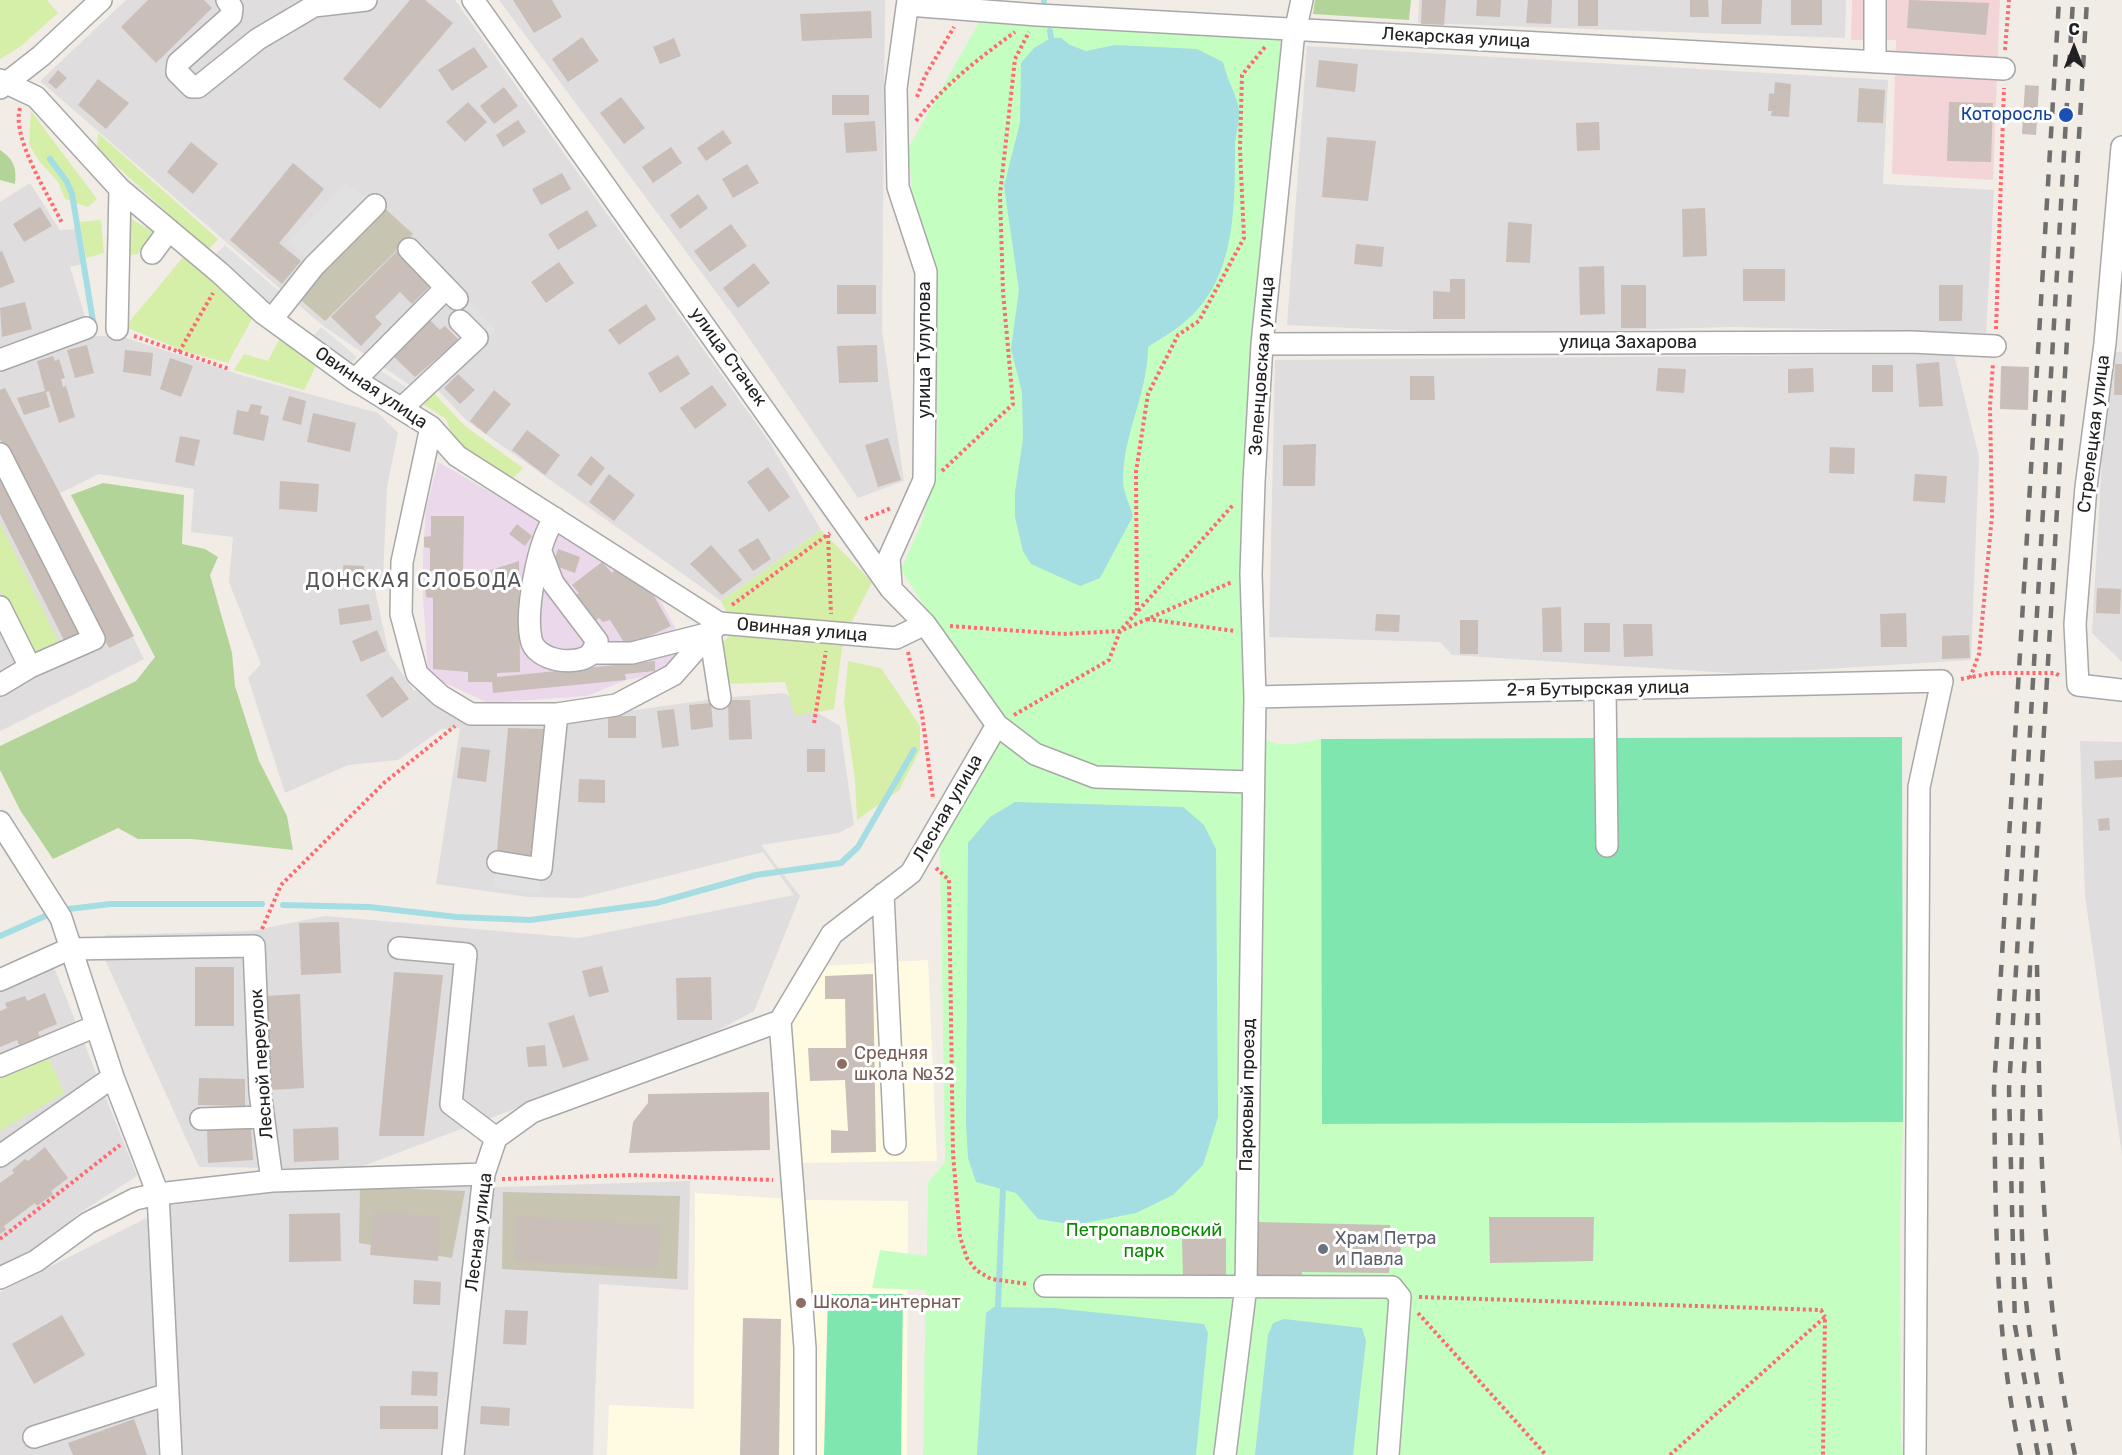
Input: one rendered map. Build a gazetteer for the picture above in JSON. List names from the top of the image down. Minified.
{"streets":{"street":["Лекарская улица","улица Захарова","улица Тулупова","улица Стачек","Зеленцовская улица","Овинная улица","Стрелецкая улица","2-я Бутырская улица","Лесная улица","Лесной переулок","Парковый проезд"]},"crossings":[["Лекарская улица","улица Тулупова"],["Лекарская улица","Зеленцовская улица"],["улица Захарова","Зеленцовская улица"],["улица Стачек","Овинная улица"],["улица Стачек","Лесная улица"],["улица Стачек","Парковый проезд"],["Зеленцовская улица","2-я Бутырская улица"],["Зеленцовская улица","Парковый проезд"]],"districts":["ДОНСКАЯ СЛОБОДА"],"parks":["Петропавловский парк"],"places":["Которосль","Средняя школа №32","Храм Петра и Павла","Школа-интернат"],"north":"top"}
